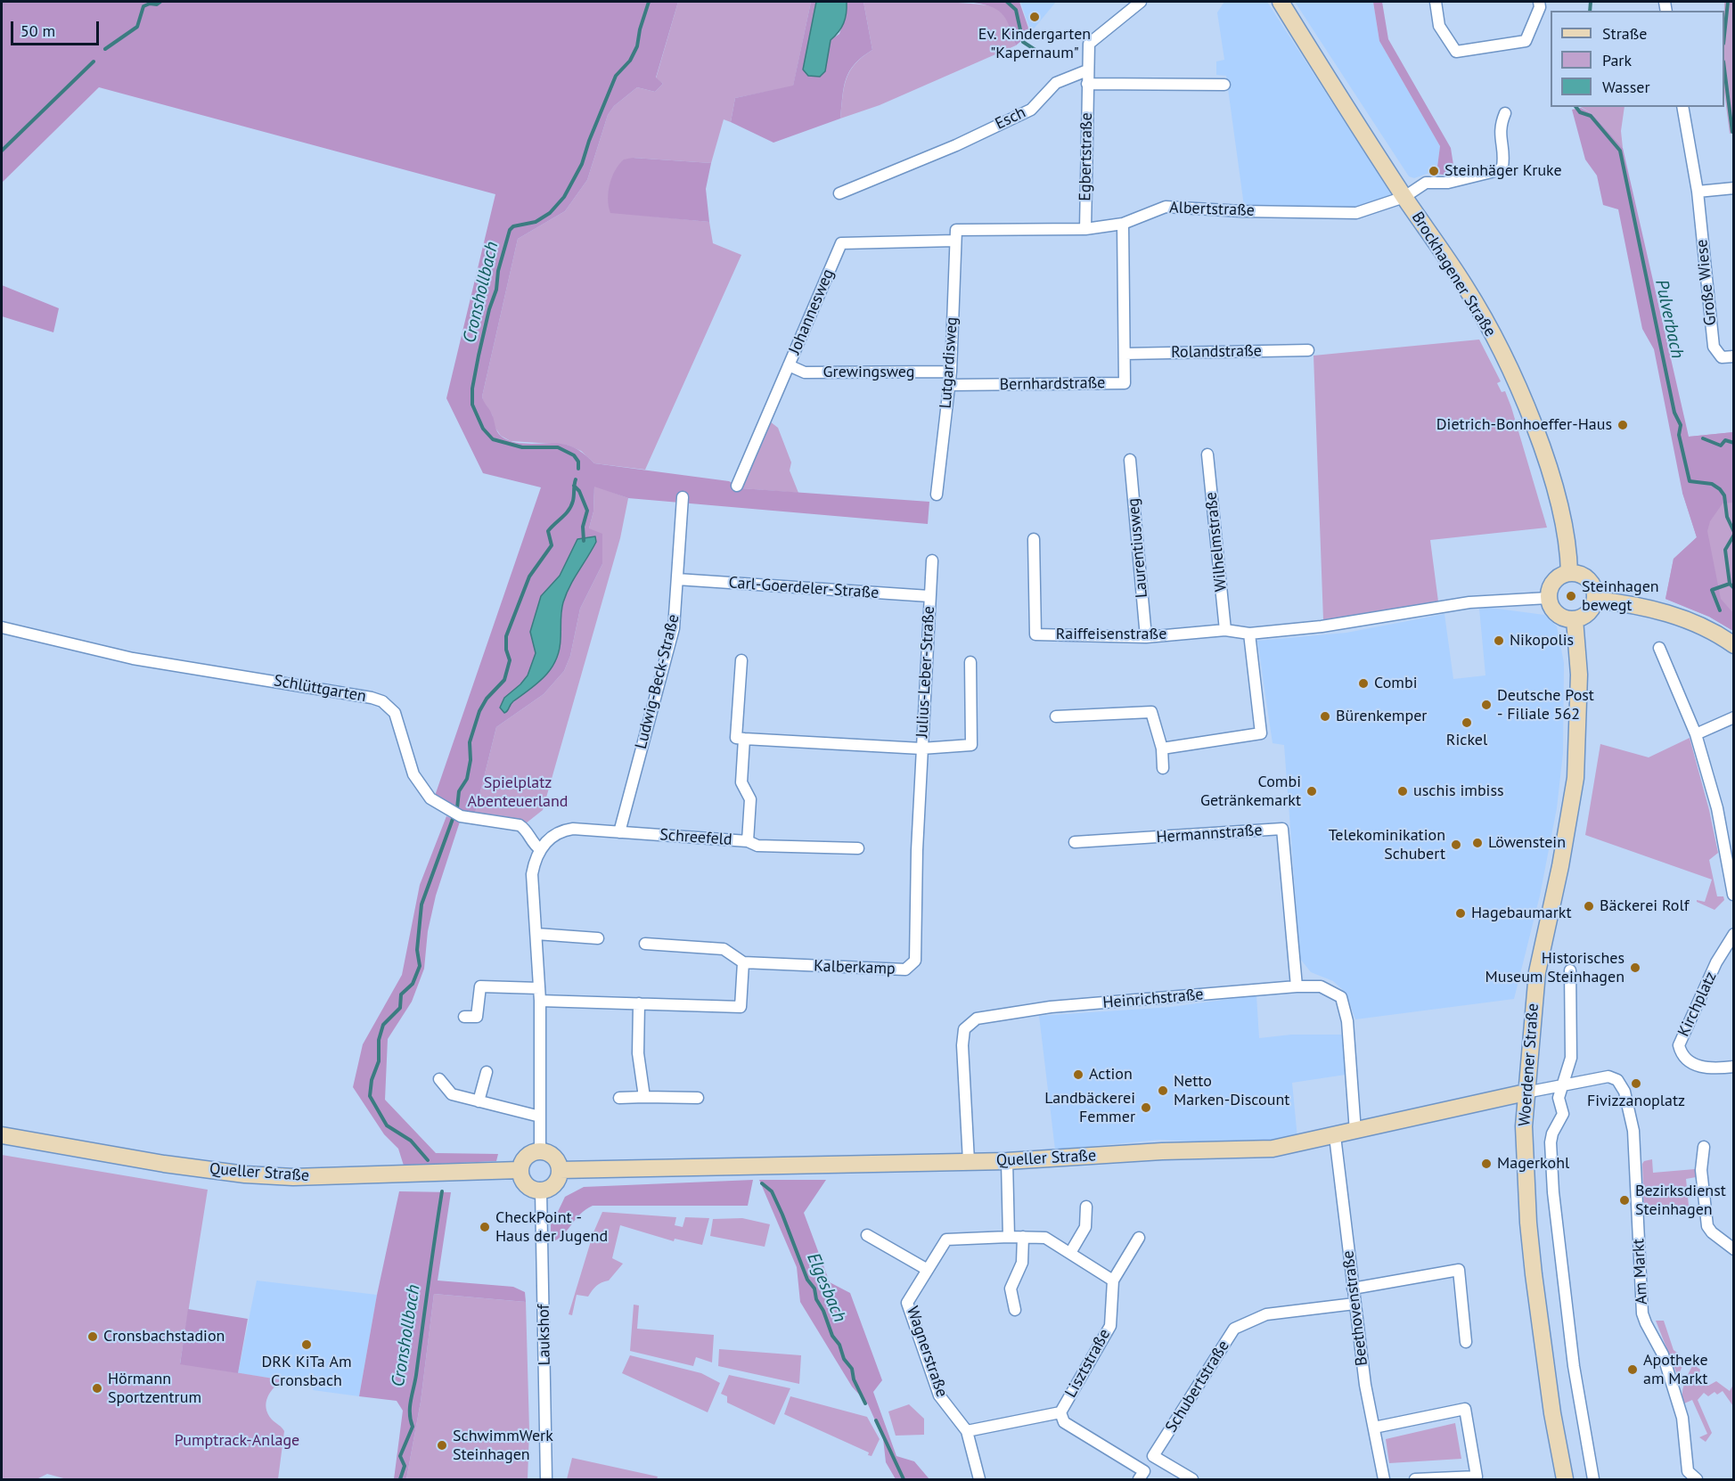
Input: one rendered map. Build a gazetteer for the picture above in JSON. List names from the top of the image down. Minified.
{"streets":{"main road":["Brockhagener Straße","Woerdener Straße","Queller Straße"],"street":["Esch","Egbertstraße","Albertstraße","Große Wiese","Johannesweg","Rolandstraße","Lutgardisweg","Grewingsweg","Bernhardstraße","Wilhelmstraße","Laurentiusweg","Carl-Goerdeler-Straße","Raiffeisenstraße","Julius-Leber-Straße","Ludwig-Beck-Straße","Schlüttgarten","Hermannstraße","Schreefeld","Kalberkamp","Heinrichstraße","Kirchplatz","Am Markt","Beethovenstraße","Laukshof","Wagnerstraße","Lisztstraße","Schubertstraße"]},"crossings":[["Esch","Egbertstraße"],["Egbertstraße","Albertstraße"],["Albertstraße","Brockhagener Straße"],["Albertstraße","Johannesweg"],["Albertstraße","Lutgardisweg"],["Albertstraße","Bernhardstraße"],["Brockhagener Straße","Raiffeisenstraße"],["Brockhagener Straße","Woerdener Straße"],["Johannesweg","Lutgardisweg"],["Johannesweg","Grewingsweg"],["Rolandstraße","Bernhardstraße"],["Lutgardisweg","Grewingsweg"],["Lutgardisweg","Bernhardstraße"],["Wilhelmstraße","Raiffeisenstraße"],["Laurentiusweg","Raiffeisenstraße"],["Carl-Goerdeler-Straße","Julius-Leber-Straße"],["Carl-Goerdeler-Straße","Ludwig-Beck-Straße"],["Raiffeisenstraße","Woerdener Straße"],["Julius-Leber-Straße","Kalberkamp"],["Ludwig-Beck-Straße","Schreefeld"],["Schlüttgarten","Schreefeld"],["Hermannstraße","Heinrichstraße"],["Heinrichstraße","Queller Straße"],["Woerdener Straße","Queller Straße"],["Woerdener Straße","Am Markt"],["Queller Straße","Am Markt"],["Queller Straße","Beethovenstraße"],["Queller Straße","Laukshof"],["Beethovenstraße","Schubertstraße"]],"water":["Cronshollbach","Pulverbach","Elgesbach"],"parks":["Spielplatz Abenteuerland","Pumptrack-Anlage"],"places":["Ev. Kindergarten \"Kapernaum\"","Steinhäger Kruke","Dietrich-Bonhoeffer-Haus","Steinhagen bewegt","Nikopolis","Combi","Deutsche Post - Filiale 562","Bürenkemper","Rickel","Combi Getränkemarkt","uschis imbiss","Löwenstein","Telekominikation Schubert","Bäckerei Rolf","Hagebaumarkt","Historisches Museum Steinhagen","Action","Fivizzanoplatz","Netto Marken-Discount","Landbäckerei Femmer","Magerkohl","Bezirksdienst Steinhagen","CheckPoint - Haus der Jugend","Cronsbachstadion","DRK KiTa Am Cronsbach","Apotheke am Markt","Hörmann Sportzentrum","SchwimmWerk Steinhagen"],"legend":["Straße","Park","Wasser"],"scale_bar":"50 m"}
